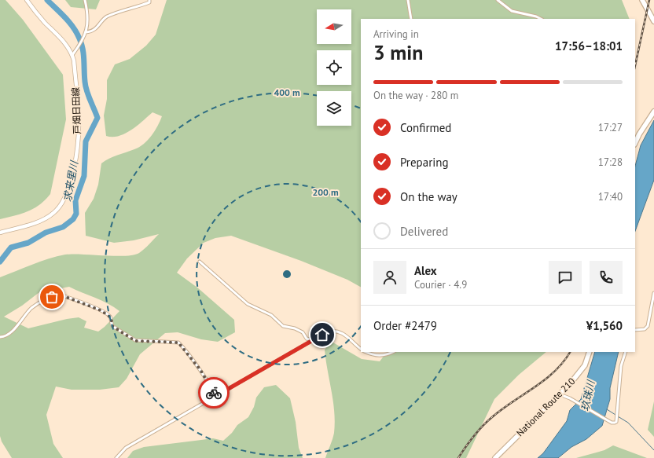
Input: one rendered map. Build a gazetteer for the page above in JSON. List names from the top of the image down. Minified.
{"streets":{"highway":["National Route 210"],"main road":["戸畑日田線"]},"water":["求来里川","玖珠川"],"north":"left","page":{"heading":["3 min","Arriving in","17:56–18:01"],"panel":["Alex","Courier · 4.9","Order #2479","¥1,560"],"bar":"On the way · 280 m","list":[["Confirmed","17:27"],["Preparing","17:28"],["On the way","17:40"],"Delivered"]},"rings":["400 m","200 m"]}
